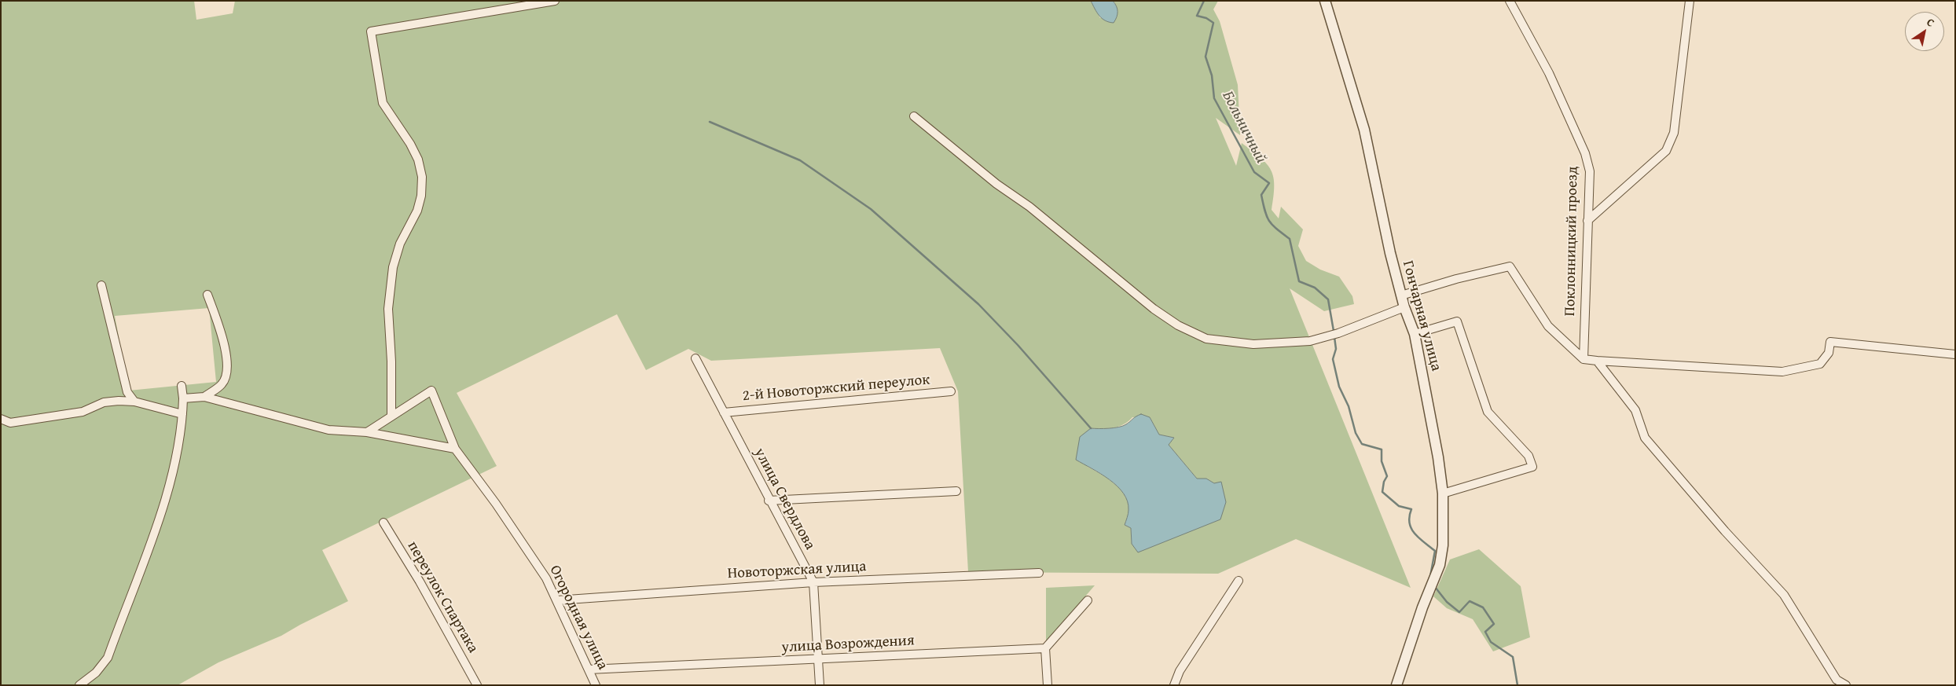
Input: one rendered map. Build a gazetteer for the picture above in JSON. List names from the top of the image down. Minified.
{"streets":{"street":["Поклонницкий проезд","Гончарная улица","2-й Новоторжский переулок","улица Свердлова","Новоторжская улица","переулок Спартака","Огородная улица","улица Возрождения"]},"crossings":[["2-й Новоторжский переулок","улица Свердлова"],["улица Свердлова","Новоторжская улица"],["улица Свердлова","улица Возрождения"],["Новоторжская улица","Огородная улица"],["Огородная улица","улица Возрождения"]],"water":["Больничный"],"north":"top right"}
